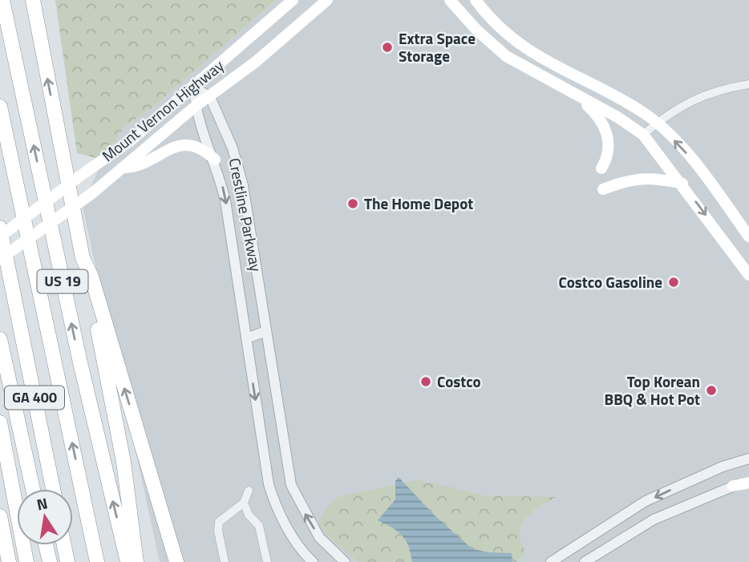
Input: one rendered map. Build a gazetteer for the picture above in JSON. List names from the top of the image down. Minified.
{"streets":{"highway":["US 19","GA 400"],"main road":["Mount Vernon Highway"],"street":["Crestline Parkway"]},"crossings":[["Mount Vernon Highway","Crestline Parkway"]],"places":["Extra Space Storage","The Home Depot","Costco Gasoline","Costco","Top Korean BBQ & Hot Pot"],"north":"top"}
